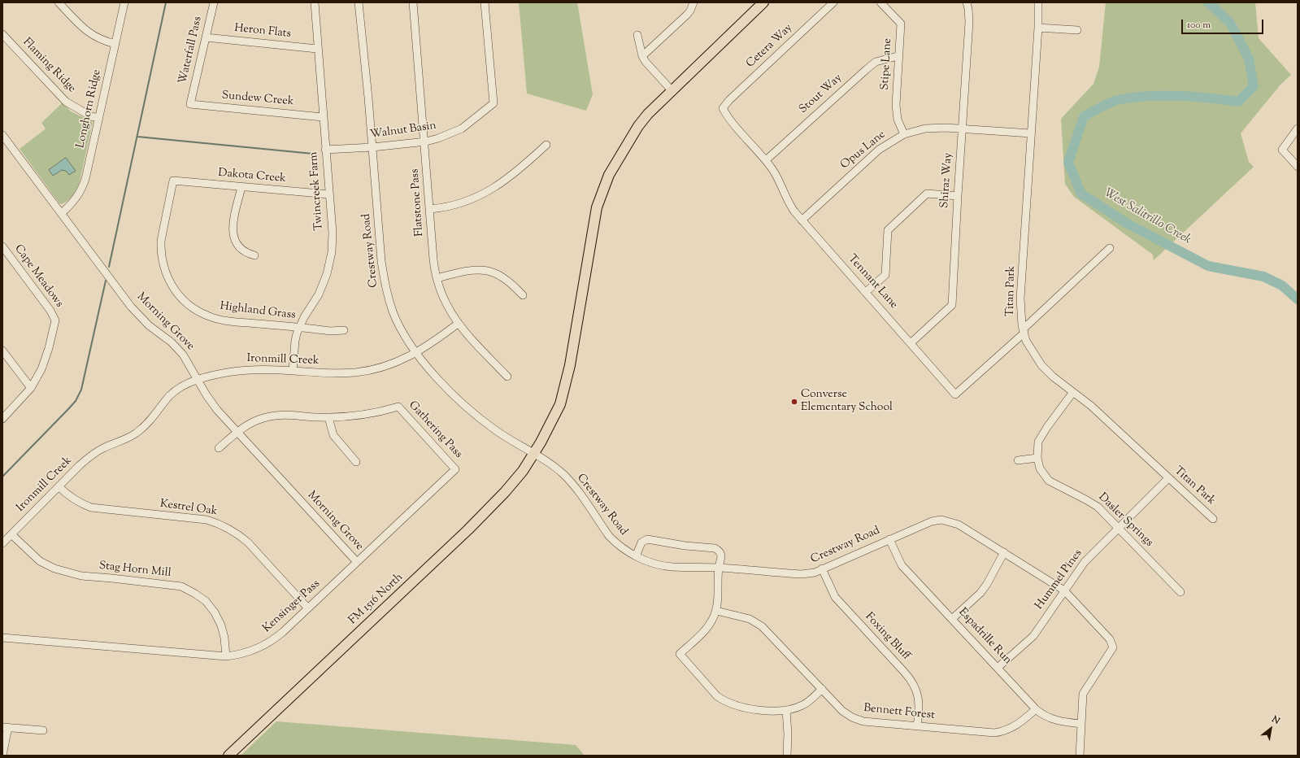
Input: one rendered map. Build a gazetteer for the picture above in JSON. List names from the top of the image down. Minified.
{"streets":{"main road":["FM 1516 North"],"street":["Heron Flats","Cetera Way","Waterfall Pass","Stipe Lane","Flaming Ridge","Stout Way","Sundew Creek","Longhorn Ridge","Walnut Basin","Opus Lane","Dakota Creek","Shiraz Way","Twincreek Farm","Flatstone Pass","Crestway Road","Cape Meadows","Tennant Lane","Titan Park","Highland Grass","Morning Grove","Ironmill Creek","Gathering Pass","Kestrel Oak","Dasler Springs","Stag Horn Mill","Hummel Pines","Kensinger Pass","Foxing Bluff","Espadrille Run","Bennett Forest"]},"crossings":[["Heron Flats","Waterfall Pass"],["Heron Flats","Twincreek Farm"],["Cetera Way","Tennant Lane"],["Waterfall Pass","Sundew Creek"],["Stipe Lane","Stout Way"],["Stipe Lane","Opus Lane"],["Flaming Ridge","Longhorn Ridge"],["Stout Way","Tennant Lane"],["Sundew Creek","Twincreek Farm"],["Longhorn Ridge","Morning Grove"],["Walnut Basin","Twincreek Farm"],["Walnut Basin","Flatstone Pass"],["Walnut Basin","Crestway Road"],["Opus Lane","Shiraz Way"],["Opus Lane","Tennant Lane"],["Opus Lane","Titan Park"],["Dakota Creek","Twincreek Farm"],["Dakota Creek","Highland Grass"],["Shiraz Way","Tennant Lane"],["Twincreek Farm","Highland Grass"],["Twincreek Farm","Ironmill Creek"],["Flatstone Pass","Ironmill Creek"],["Crestway Road","Ironmill Creek"],["Crestway Road","Hummel Pines"],["Crestway Road","FM 1516 North"],["Crestway Road","Foxing Bluff"],["Crestway Road","Espadrille Run"],["Tennant Lane","Titan Park"],["Titan Park","Dasler Springs"],["Titan Park","Hummel Pines"],["Morning Grove","Ironmill Creek"],["Morning Grove","Kensinger Pass"],["Ironmill Creek","Kestrel Oak"],["Ironmill Creek","Stag Horn Mill"],["Gathering Pass","Kensinger Pass"],["Kestrel Oak","Kensinger Pass"],["Dasler Springs","Hummel Pines"],["Stag Horn Mill","Kensinger Pass"],["Hummel Pines","Espadrille Run"],["Foxing Bluff","Bennett Forest"],["Espadrille Run","Bennett Forest"]],"water":["West Salitrillo Creek"],"places":["Converse Elementary School"],"scale_bar":"100 m","north":"top right"}
